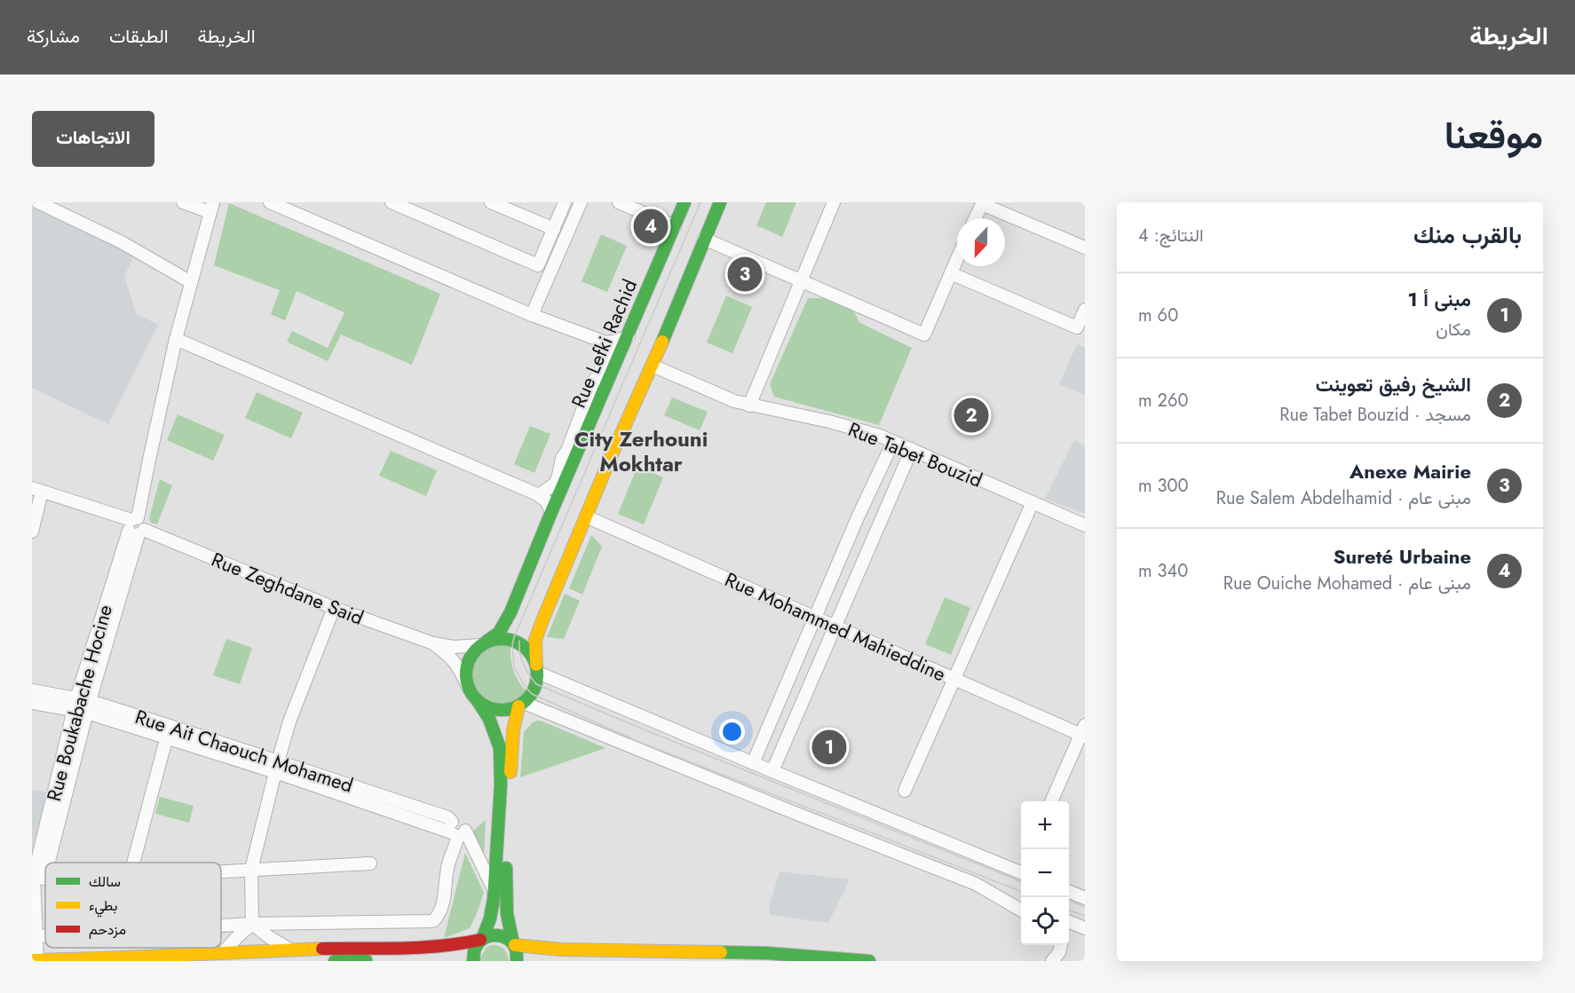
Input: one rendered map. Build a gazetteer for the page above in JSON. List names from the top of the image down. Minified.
{"streets":{"main road":["Rue Lefki Rachid"],"street":["Rue Tabet Bouzid","Rue Zeghdane Said","Rue Mohammed Mahieddine","Rue Boukabache Hocine","Rue Ait Chaouch Mohamed"]},"crossings":[["Rue Zeghdane Said","Rue Boukabache Hocine"],["Rue Boukabache Hocine","Rue Ait Chaouch Mohamed"]],"districts":["City Zerhouni Mokhtar"],"legend":["سالك","بطيء","مزدحم"],"north":"bottom","page":{"header":"الخريطة","nav":["الخريطة","الطبقات","مشاركة"],"title":"موقعنا","buttons":"الاتجاهات","heading":["بالقرب منك","النتائج: 4"],"pins":["4","3","2","1"],"list":[{"mark":"1","name":"مبنى أ 1","note":"مكان","value":"60 m"},{"mark":"2","name":"الشيخ رفيق تعوينت","note":"مسجد · Rue Tabet Bouzid","value":"260 m"},{"mark":"3","name":"Anexe Mairie","note":"مبنى عام · Rue Salem Abdelhamid","value":"300 m"},{"mark":"4","name":"Sureté Urbaine","note":"مبنى عام · Rue Ouiche Mohamed","value":"340 m"}],"map_buttons":["+","−"]}}
